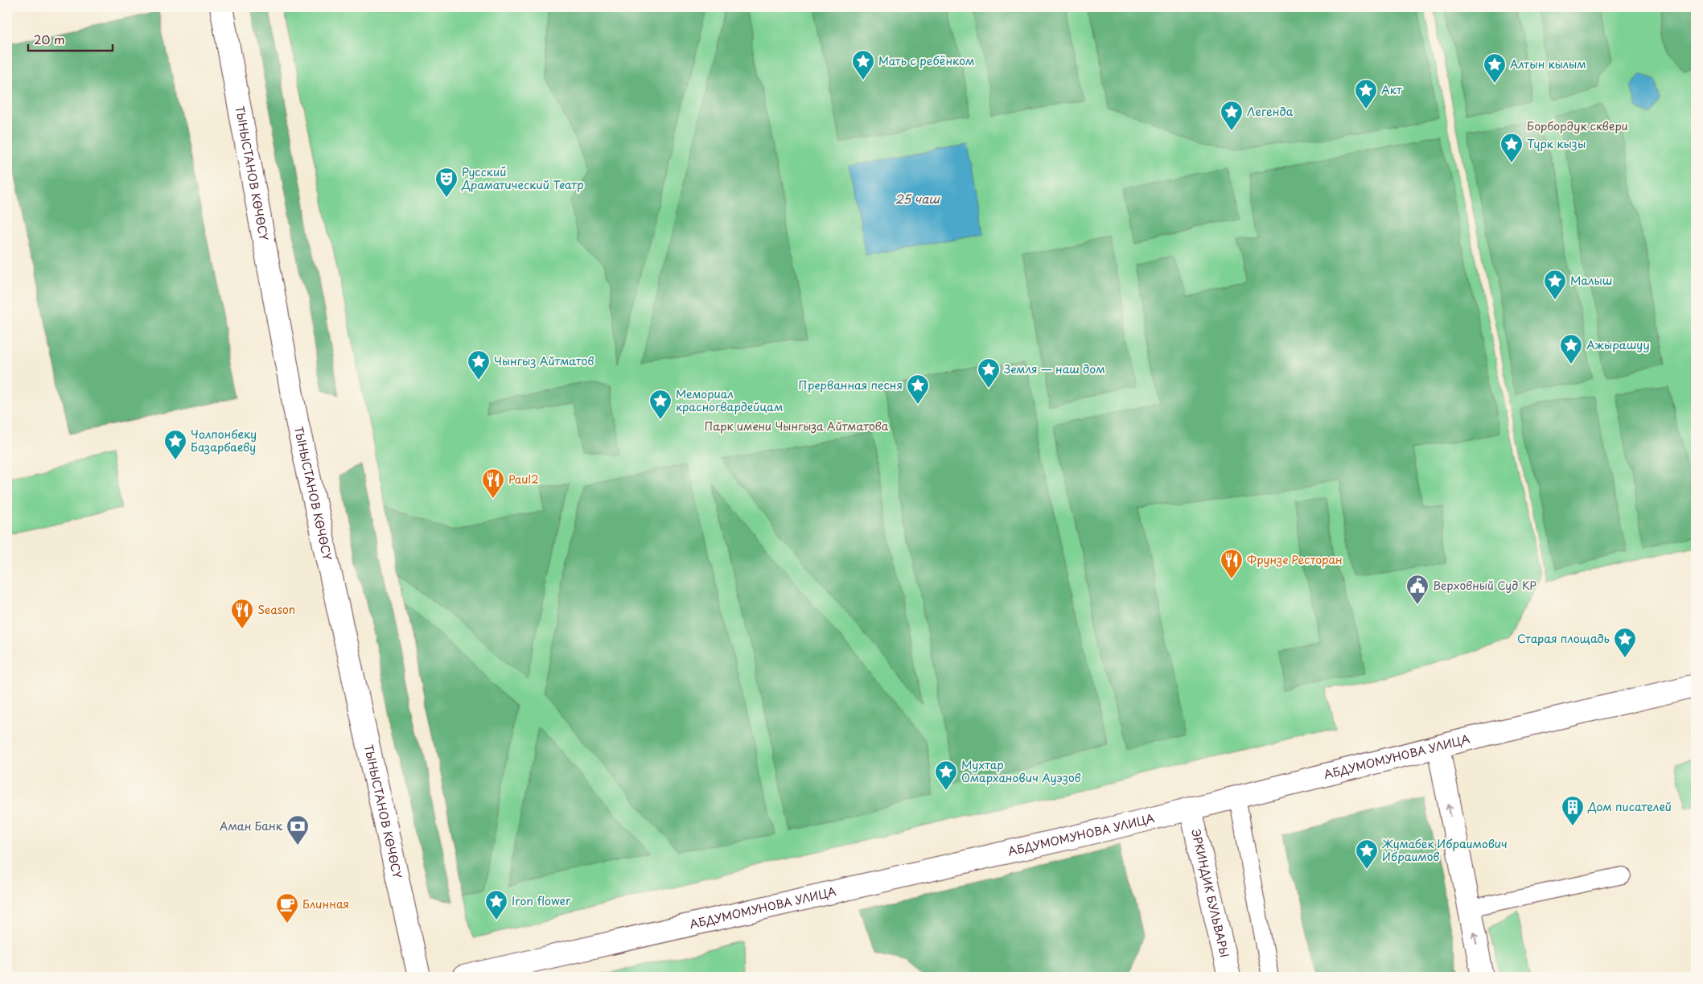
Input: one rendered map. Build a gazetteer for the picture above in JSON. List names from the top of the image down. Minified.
{"streets":{"street":["ТЫНЫСТАНОВ КӨЧӨСҮ","АБДУМОМУНОВА УЛИЦА","ЭРКИНДИК БУЛЬВАРЫ"]},"crossings":[["АБДУМОМУНОВА УЛИЦА","ЭРКИНДИК БУЛЬВАРЫ"]],"water":["25 чаш"],"parks":["Борбордук сквери","Парк имени Чынгыза Айтматова"],"places":{"place":["Мать с ребёнком","Алтын кылым","Акт","Легенда","Түрк кызы","Малыш","Ажырашуу","Чынгыз Айтматов","Земля — наш дом","Прерванная песня","Мемориал красногвардейцам","Чолпонбеку Базарбаеву","Старая площадь","Мухтар Омарханович Ауэзов","Жумабек Ибраимович Ибраимов","Iron flower"],"theatre":["Русский Драматический Театр"],"restaurant":["Paul2","Фрунзе Ресторан","Season"],"public building":["Верховный Суд КР"],"building":["Дом писателей"],"bank":["Аман Банк"],"cafe":["Блинная"]},"scale_bar":"20 m"}
